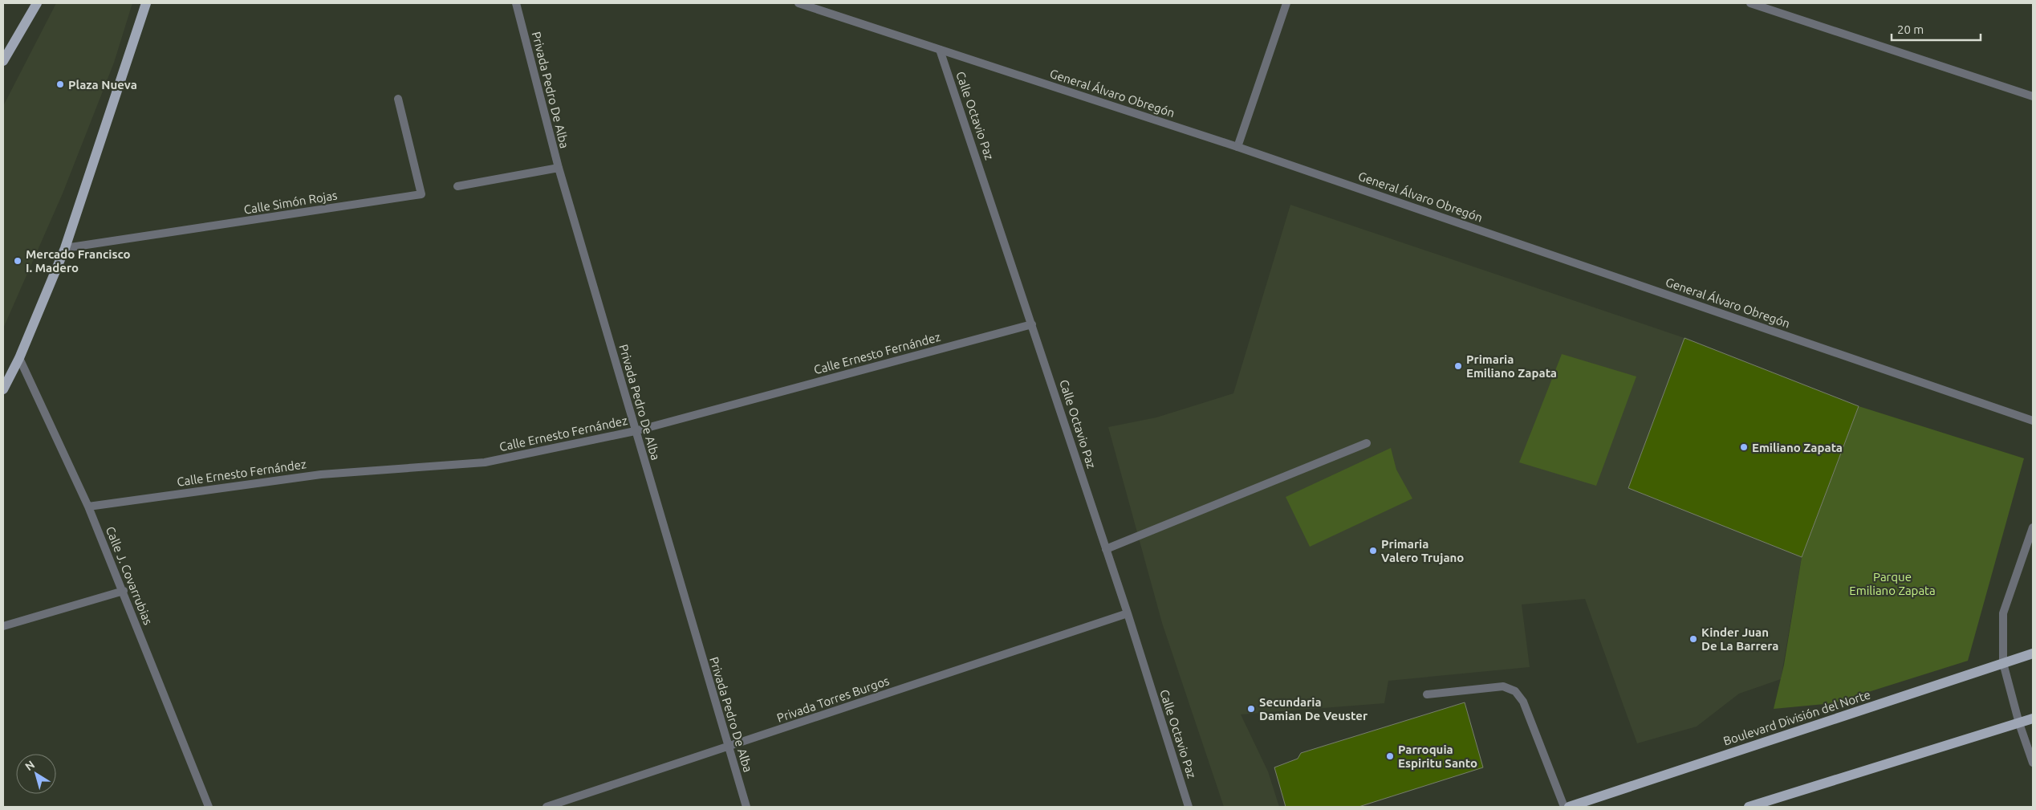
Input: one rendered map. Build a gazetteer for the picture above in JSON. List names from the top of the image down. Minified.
{"streets":{"main road":["Boulevard División del Norte"],"street":["Privada Pedro De Alba","General Álvaro Obregón","Calle Octavio Paz","Calle Simón Rojas","Calle Ernesto Fernández","Calle J. Covarrubias","Privada Torres Burgos"]},"crossings":[["Privada Pedro De Alba","Calle Ernesto Fernández"],["Privada Pedro De Alba","Privada Torres Burgos"],["General Álvaro Obregón","Calle Octavio Paz"],["Calle Octavio Paz","Calle Ernesto Fernández"],["Calle Octavio Paz","Privada Torres Burgos"],["Calle Ernesto Fernández","Calle J. Covarrubias"]],"parks":["Parque Emiliano Zapata"],"places":["Plaza Nueva","Mercado Francisco I. Madero","Primaria Emiliano Zapata","Emiliano Zapata","Primaria Valero Trujano","Kinder Juan De La Barrera","Secundaria Damian De Veuster","Parroquia Espiritu Santo"],"scale_bar":"20 m","north":"top left"}
